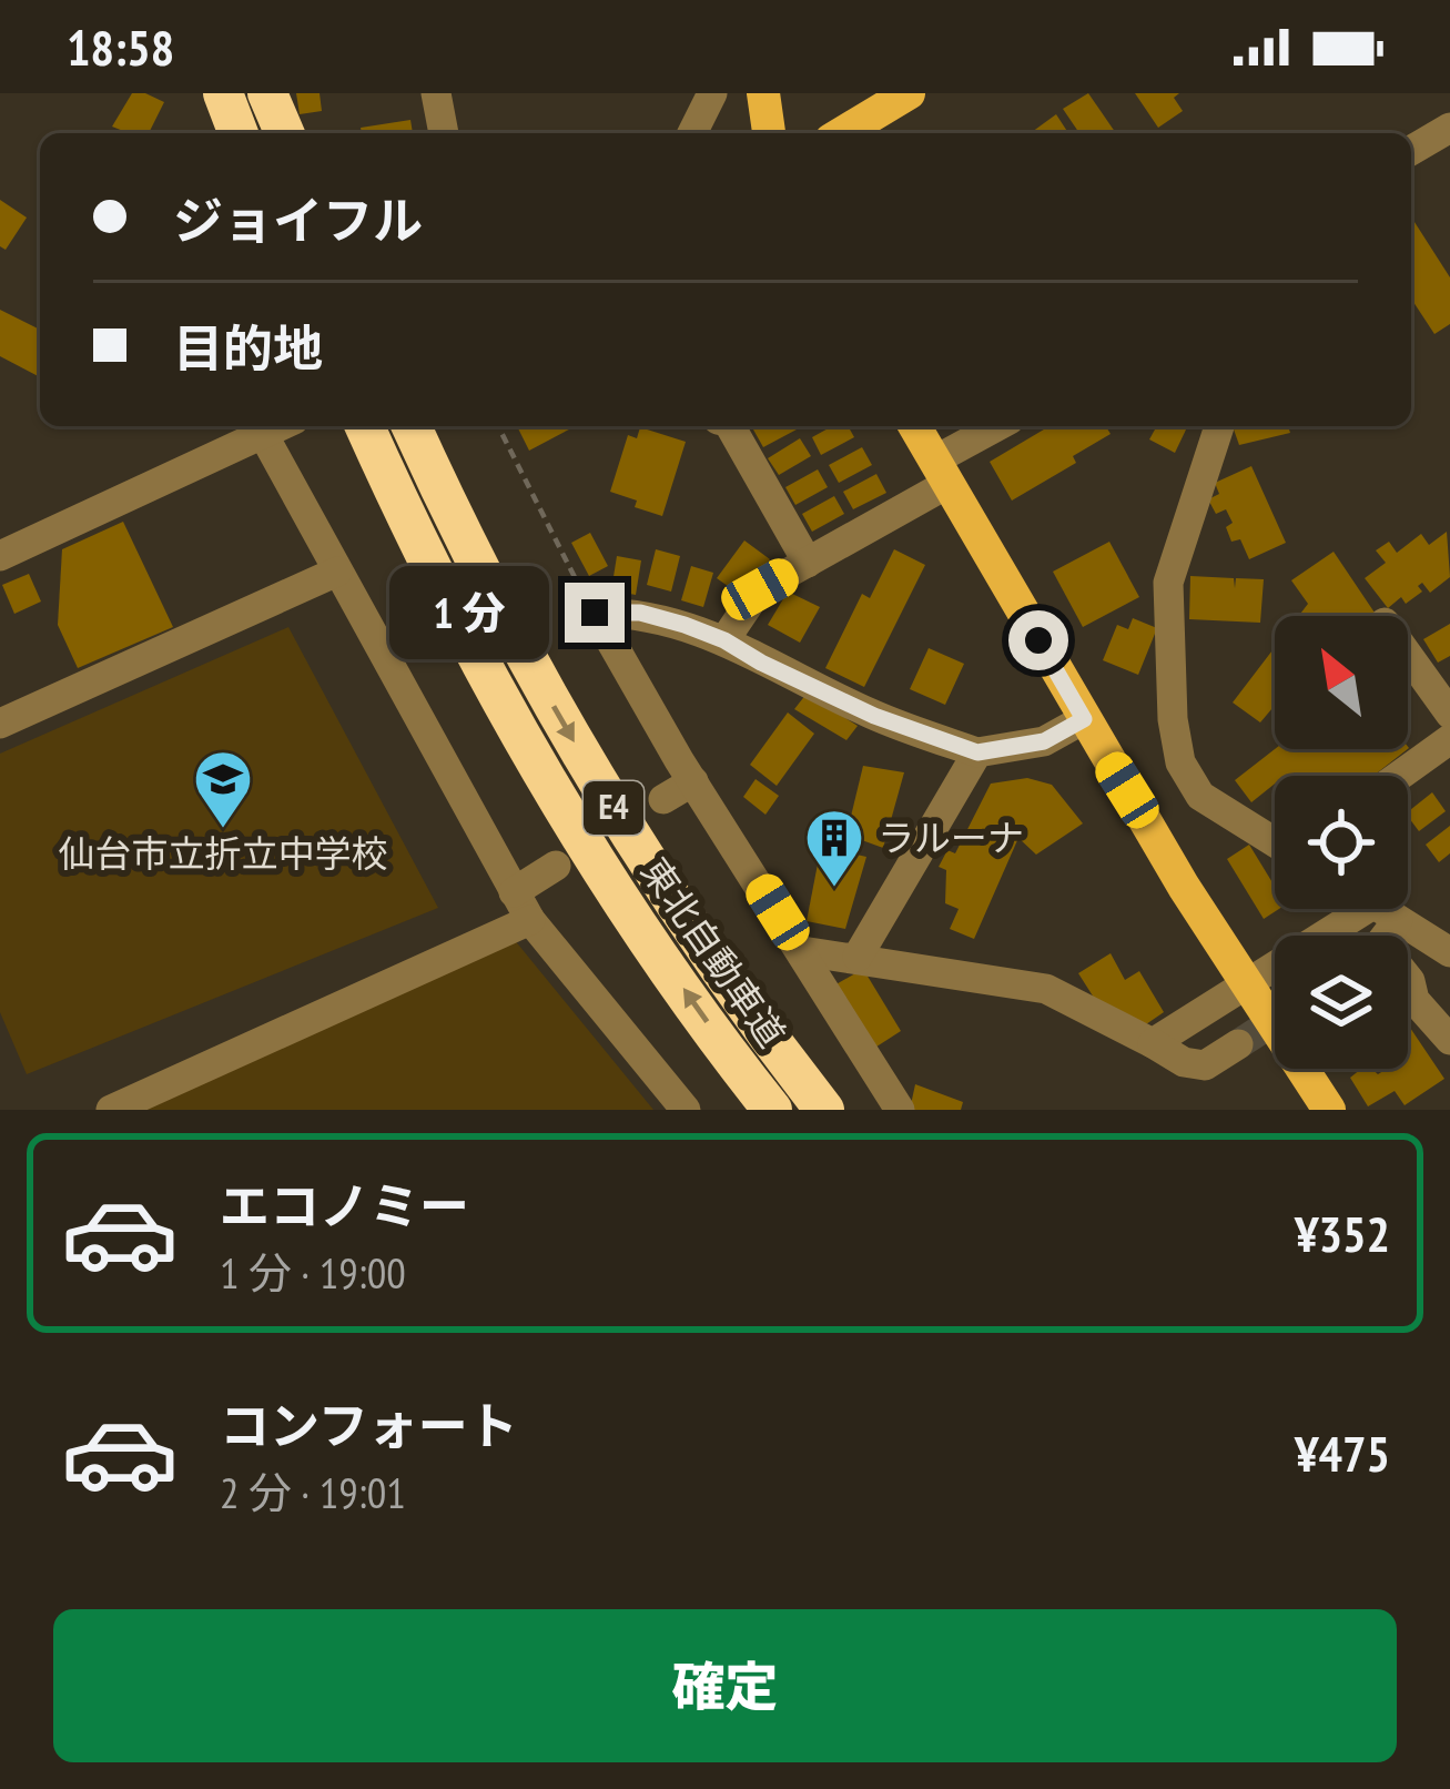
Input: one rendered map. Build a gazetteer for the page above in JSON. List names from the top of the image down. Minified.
{"streets":{"highway":["E4","東北自動車道"]},"places":{"school or university":["仙台市立折立中学校"],"building":["ラルーナ"]},"north":"top left","page":{"status":"18:58","banner":["ジョイフル","目的地"],"bubble":"1 分","list":[{"name":"エコノミー","note":"1 分 · 19:00","value":"¥352"},{"name":"コンフォート","note":"2 分 · 19:01","value":"¥475"}],"buttons":"確定"}}
